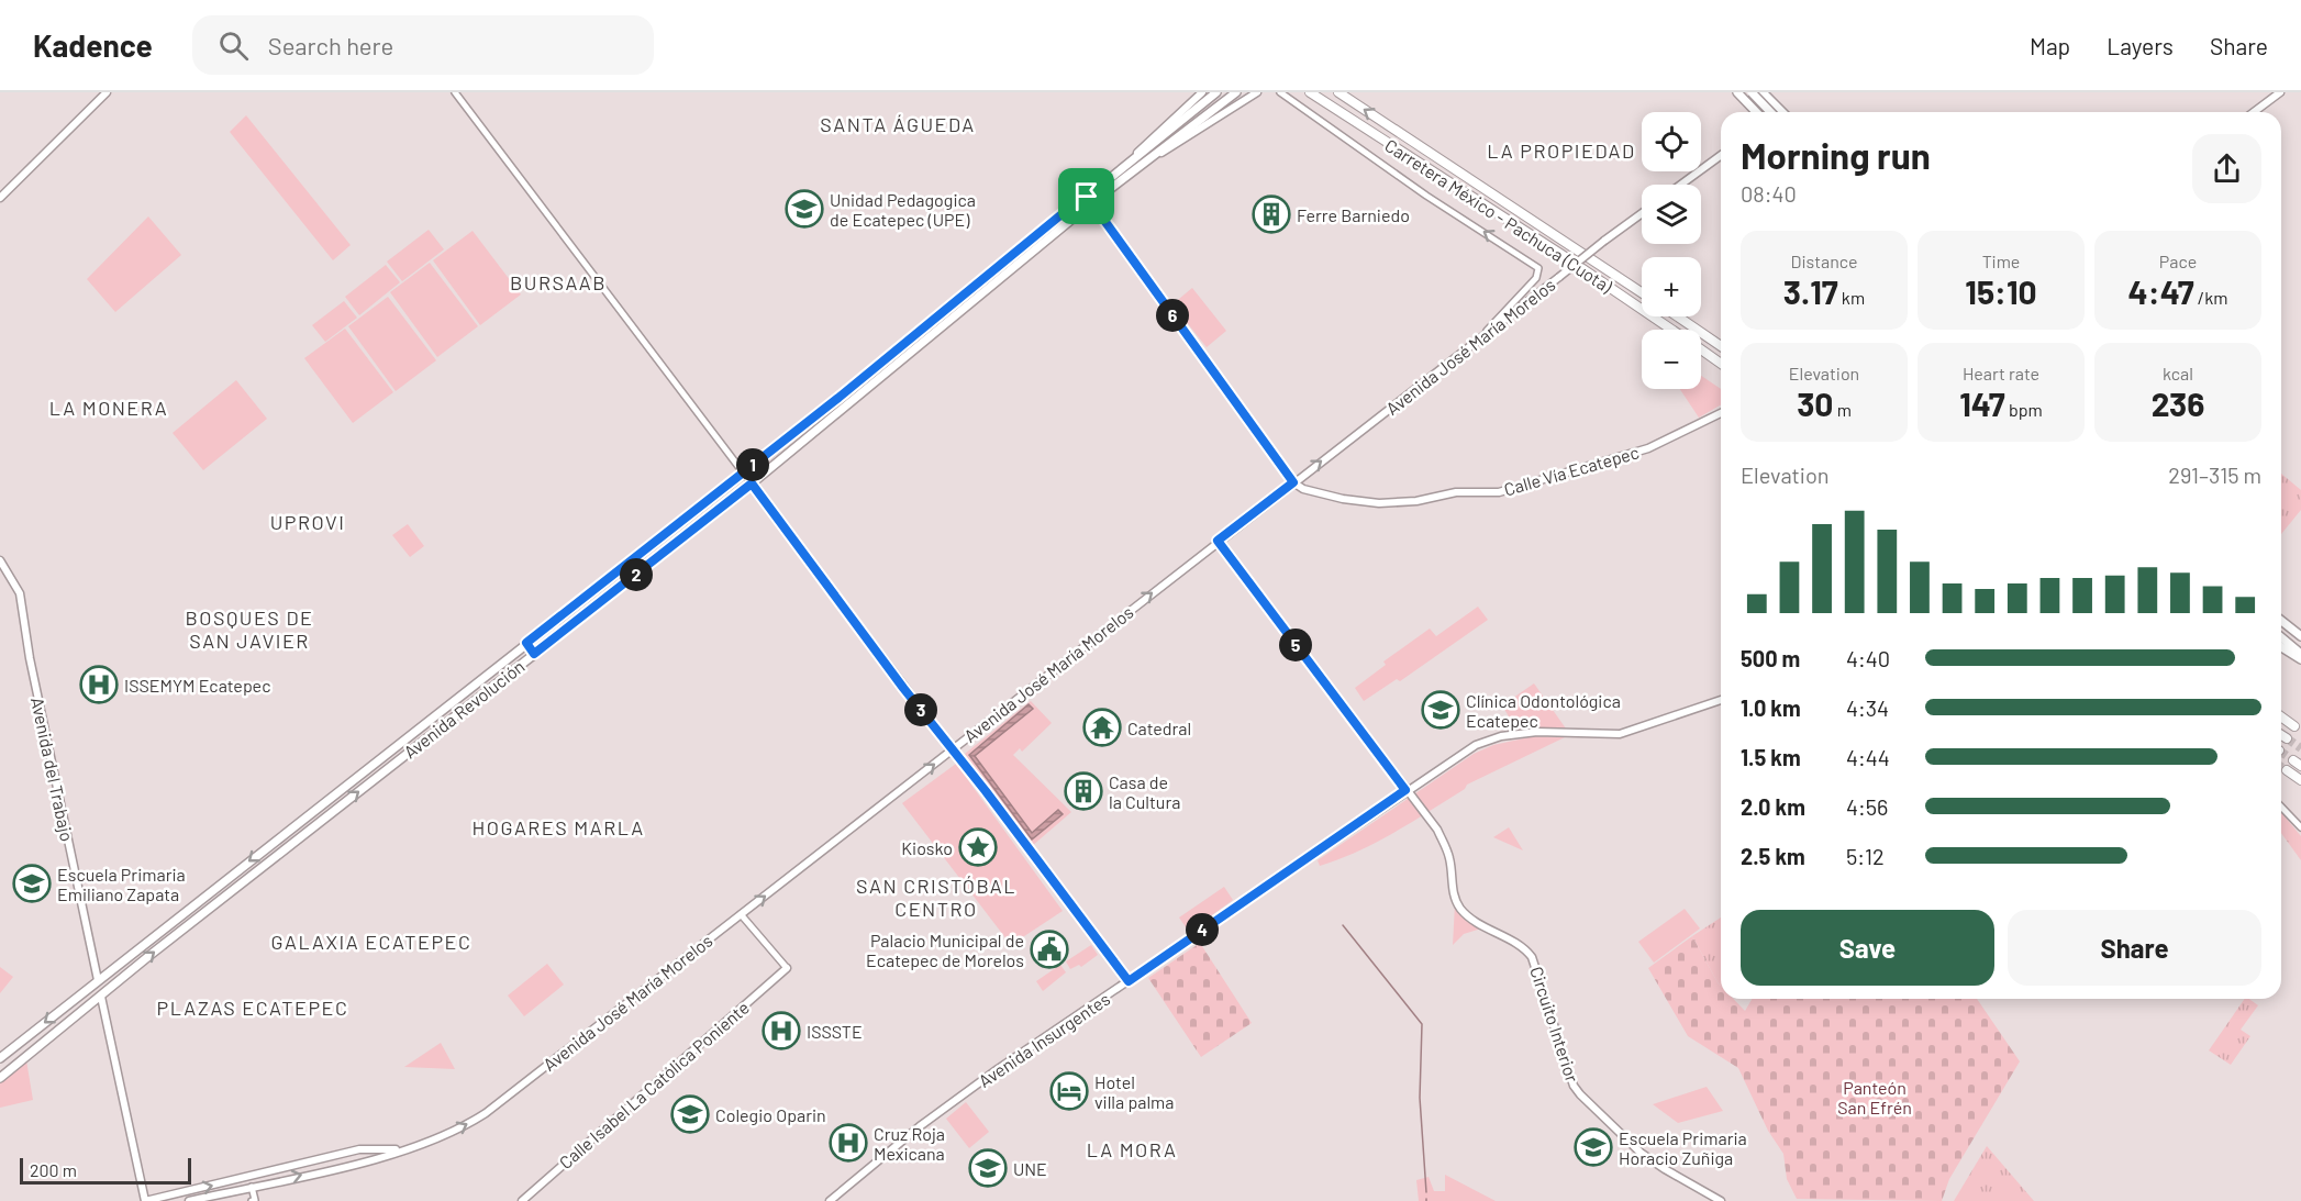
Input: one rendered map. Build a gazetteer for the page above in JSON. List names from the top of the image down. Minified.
{"streets":{"highway":["Carretera México - Pachuca (Cuota)"],"main road":["Avenida José María Morelos","Calle Vía Ecatepec","Avenida Revolución","Avenida del Trabajo","Circuito Interior","Avenida Insurgentes","Calle Isabel La Católica Poniente"]},"crossings":[["Avenida José María Morelos","Calle Vía Ecatepec"],["Avenida José María Morelos","Circuito Interior"],["Avenida Revolución","Avenida del Trabajo"],["Circuito Interior","Avenida Insurgentes"]],"one_way":["Avenida José María Morelos"],"districts":["SANTA ÁGUEDA","LA PROPIEDAD","BURSAAB","LA MONERA","UPROVI","BOSQUES DE SAN JAVIER","HOGARES MARLA","SAN CRISTÓBAL CENTRO","GALAXIA ECATEPEC","PLAZAS ECATEPEC","LA MORA"],"parks":["Panteón San Efrén"],"places":{"school or university":["Unidad Pedagogica de Ecatepec (UPE)","Clínica Odontológica Ecatepec","Escuela Primaria Emiliano Zapata","Colegio Oparin","Escuela Primaria Horacio Zuñiga","UNE"],"building":["Ferre Barniedo","Casa de la Cultura"],"hospital":["ISSEMYM Ecatepec","ISSSTE","Cruz Roja Mexicana"],"temple":["Catedral"],"place":["Kiosko"],"public building":["Palacio Municipal de Ecatepec de Morelos"],"hotel":["Hotel villa palma"]},"scale_bar":"200 m","page":{"header":"Kadence","search":"Search here","nav":["Map","Layers","Share"],"map_buttons":["+","−"],"heading":["Morning run","08:40"],"stats":[["Distance","3.17 km"],["Time","15:10"],["Pace","4:47 /km"],["Elevation","30 m"],["Heart rate","147 bpm"],["kcal","236"]],"pins":["6","1","2","5","3","4"],"chart":["Elevation","291–315 m"],"list":[{"name":"500 m","note":"4:40"},{"name":"1.0 km","note":"4:34"},{"name":"1.5 km","note":"4:44"},{"name":"2.0 km","note":"4:56"},{"name":"2.5 km","note":"5:12"}],"buttons":["Save","Share"],"scale":"200 m"}}
